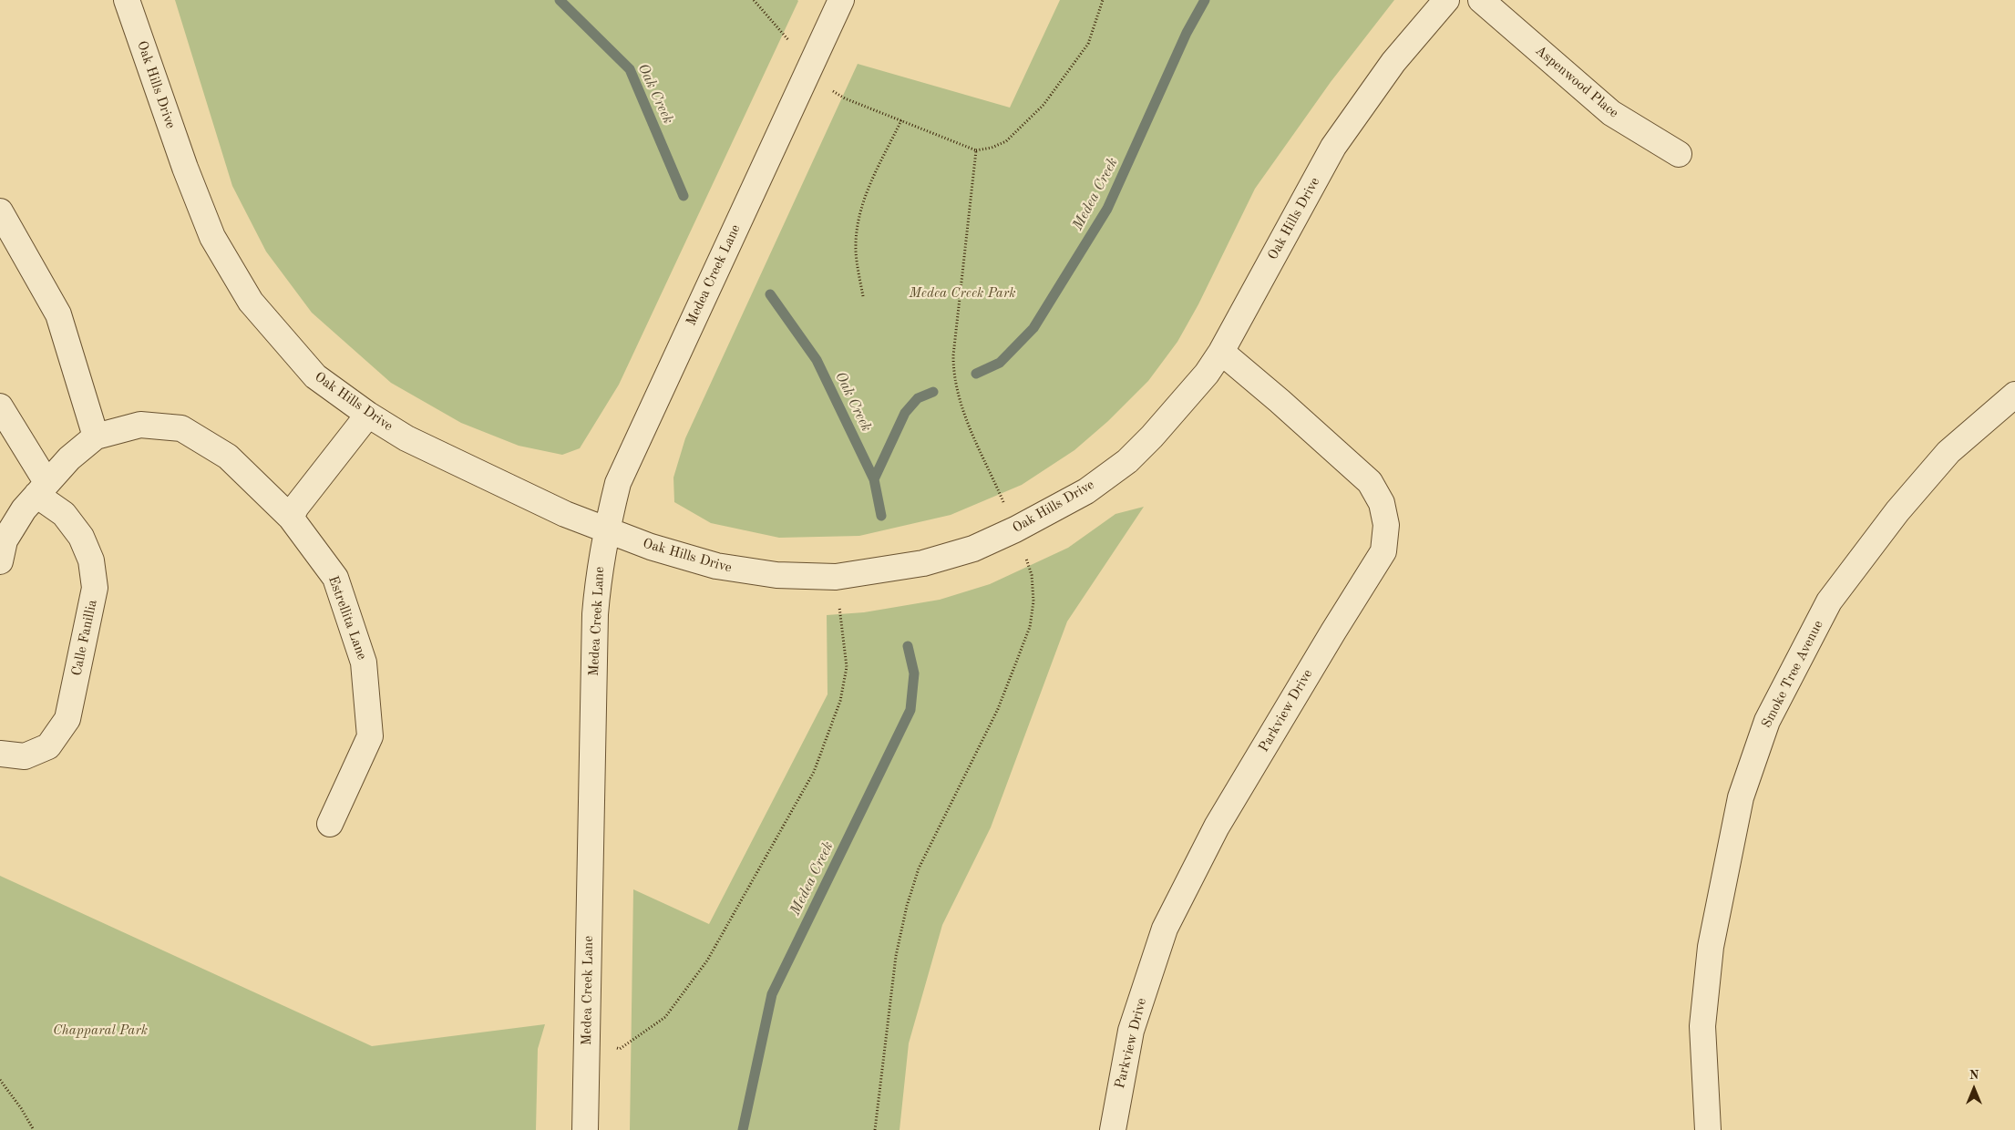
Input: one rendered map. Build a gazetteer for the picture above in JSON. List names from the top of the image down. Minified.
{"streets":{"street":["Aspenwood Place","Oak Hills Drive","Medea Creek Lane","Estrellita Lane","Calle Fanillia","Smoke Tree Avenue","Parkview Drive"]},"crossings":[["Oak Hills Drive","Medea Creek Lane"],["Oak Hills Drive","Parkview Drive"]],"water":["Oak Creek","Medea Creek"],"parks":["Medea Creek Park","Chapparal Park"],"north":"top"}
